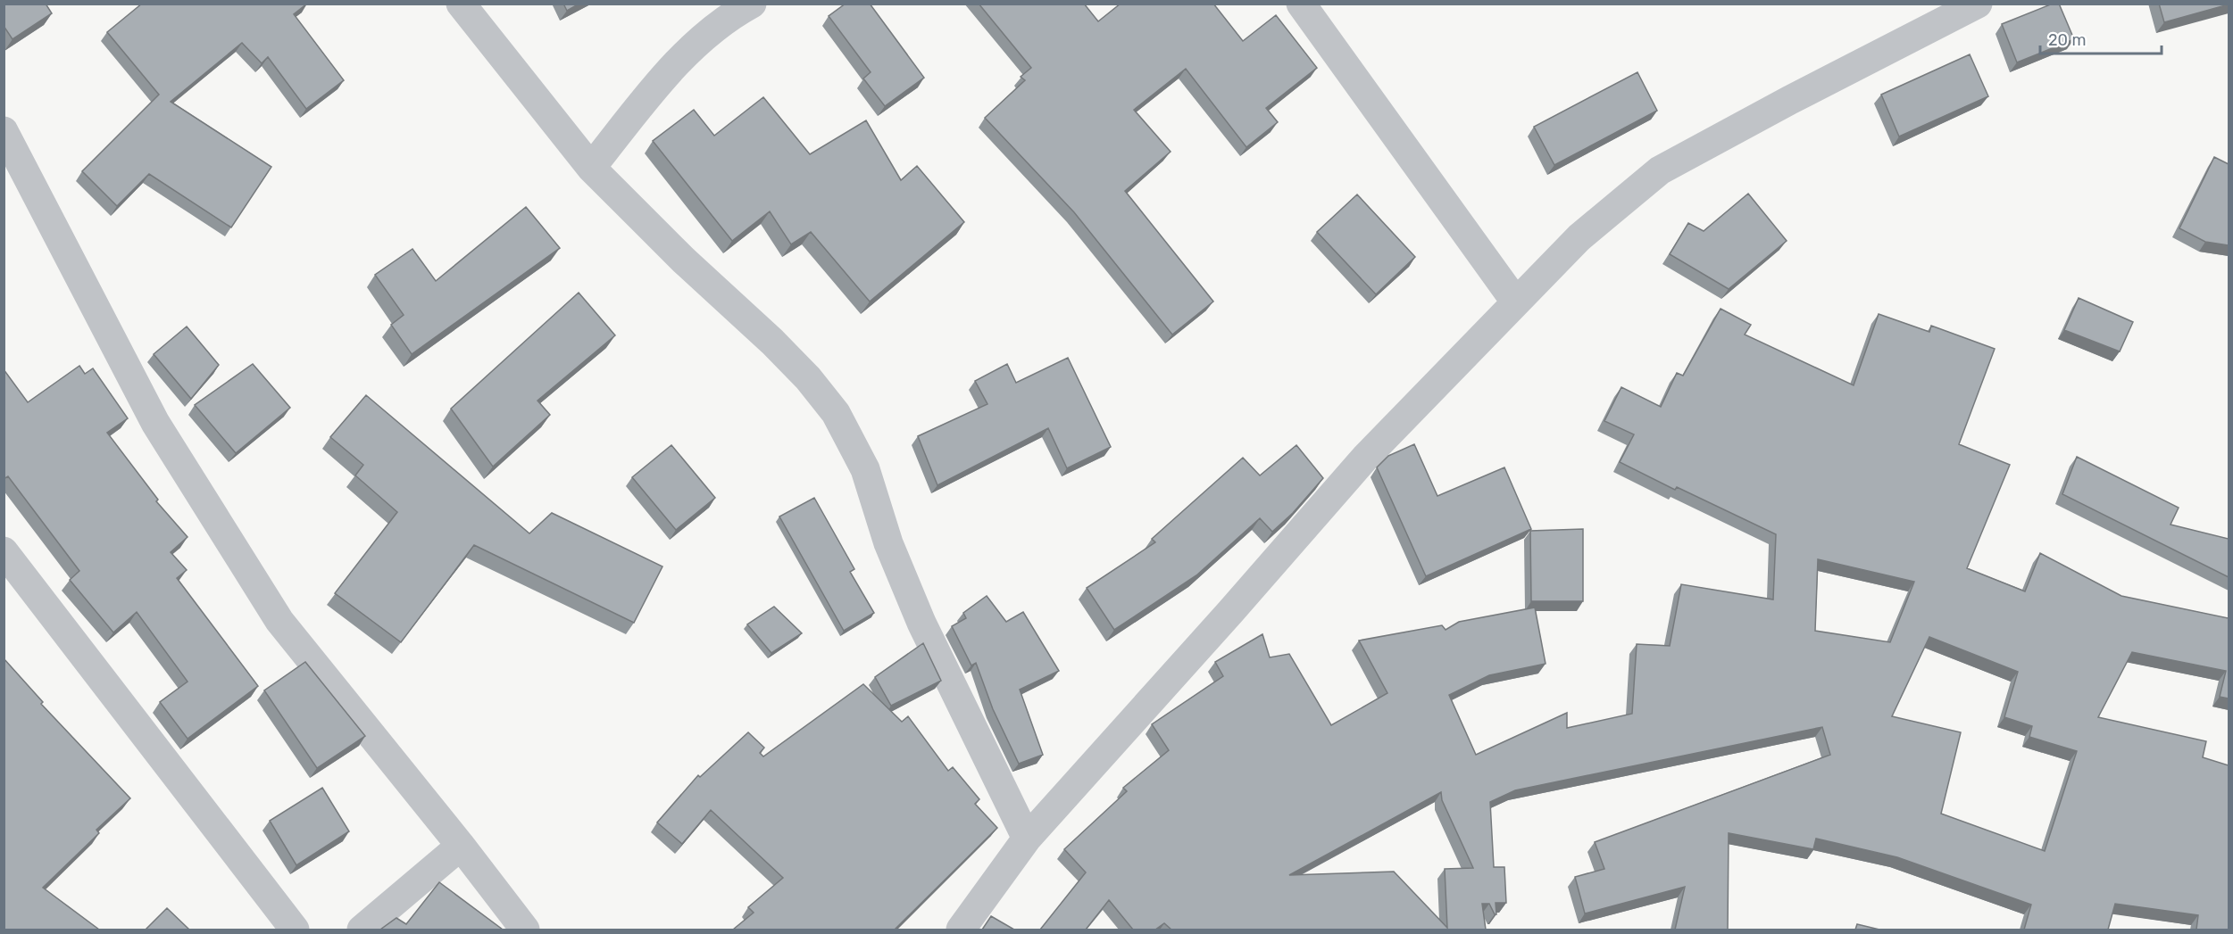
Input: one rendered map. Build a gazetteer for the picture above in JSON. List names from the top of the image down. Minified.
{"scale_bar":"20 m"}
